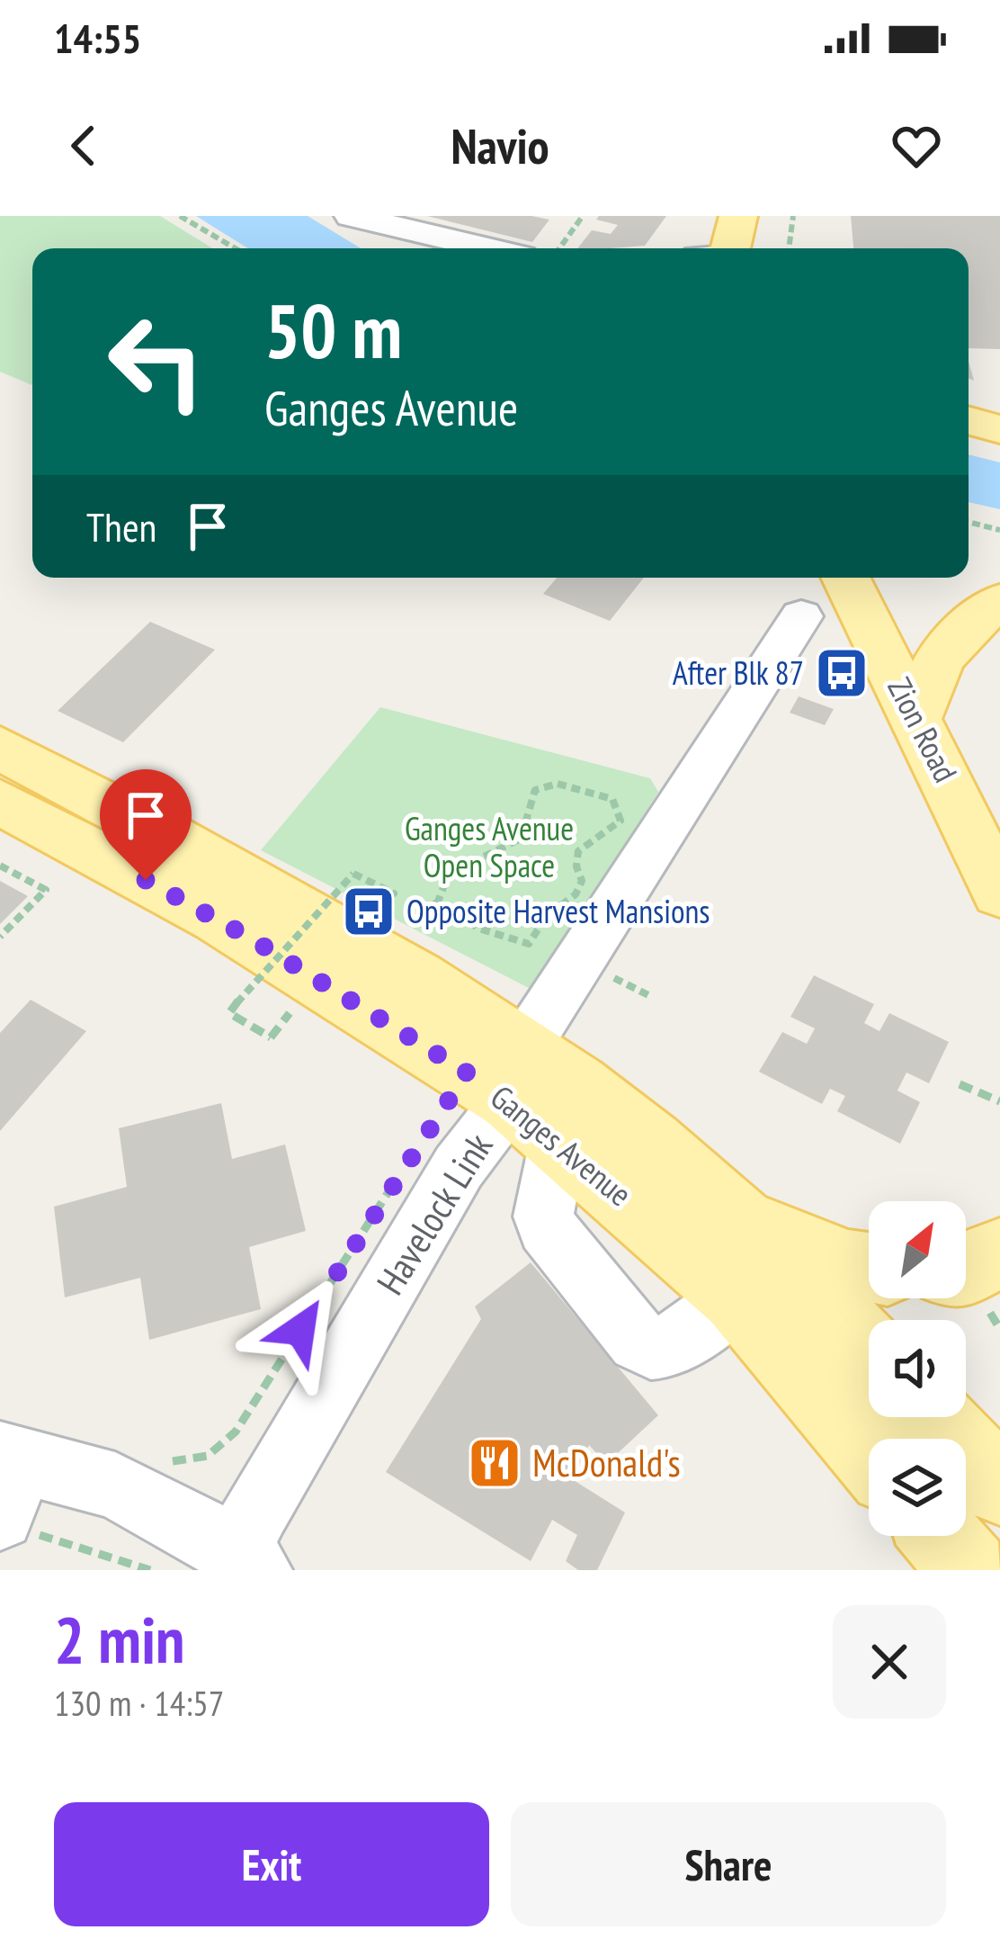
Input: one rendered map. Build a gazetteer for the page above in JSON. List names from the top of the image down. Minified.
{"streets":{"main road":["Zion Road","Ganges Avenue"],"street":["Havelock Link"]},"crossings":[["Ganges Avenue","Havelock Link"]],"parks":["Ganges Avenue Open Space"],"places":{"bus stop":["After Blk 87","Opposite Harvest Mansions"],"restaurant":["McDonald's"]},"north":"top right","page":{"status":"14:55","header":"Navio","turn":["50 m","Ganges Avenue"],"then":"Then","heading":["2 min","130 m · 14:57"],"buttons":["Exit","Share"]}}
